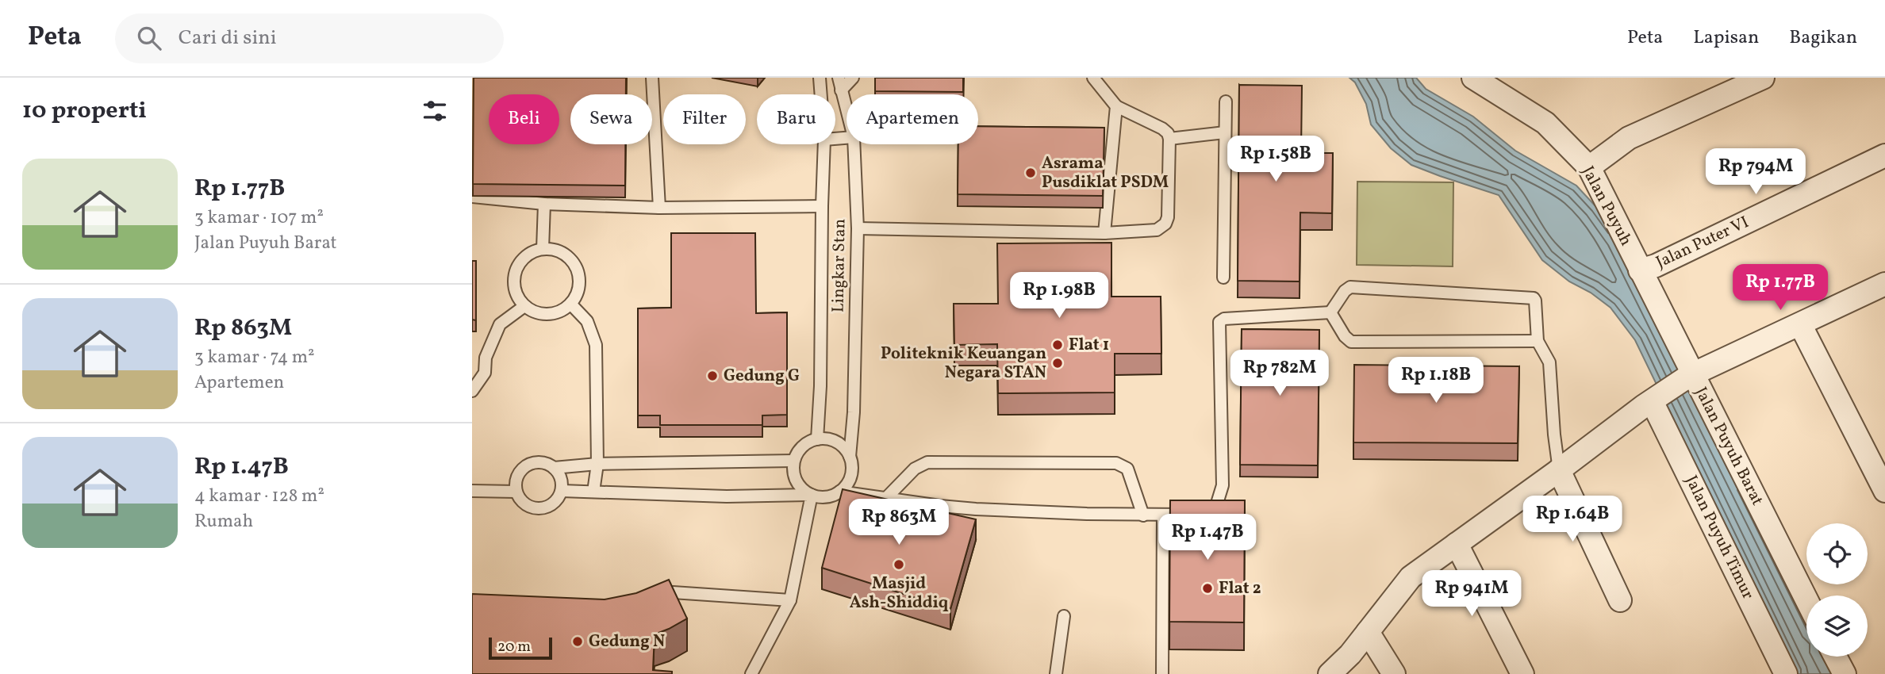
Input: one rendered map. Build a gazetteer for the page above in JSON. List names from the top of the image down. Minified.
{"streets":{"street":["Jalan Puyuh","Jalan Puter VI","Jalan Puyuh Barat","Jalan Puyuh Timur"],"lane":["Lingkar Stan"]},"crossings":[["Jalan Puyuh","Jalan Puter VI"],["Jalan Puyuh","Jalan Puyuh Barat"]],"places":["Asrama Pusdiklat PSDM","Flat 1","Politeknik Keuangan Negara STAN","Gedung G","Masjid Ash-Shiddiq","Flat 2","Gedung N"],"scale_bar":"20 m","page":{"header":"Peta","search":"Cari di sini","nav":["Peta","Lapisan","Bagikan"],"heading":"10 properti","chip":["Beli","Sewa","Filter","Baru","Apartemen"],"price":["Rp 1.58B","Rp 794M","Rp 1.77B","Rp 1.98B","Rp 782M","Rp 1.18B","Rp 1.64B","Rp 863M","Rp 1.47B","Rp 941M"],"list":[{"name":"Rp 1.77B","note":"3 kamar · 107 m² · Jalan Puyuh Barat"},{"name":"Rp 863M","note":"3 kamar · 74 m² · Apartemen"},{"name":"Rp 1.47B","note":"4 kamar · 128 m² · Rumah"}],"scale":"20 m"}}
